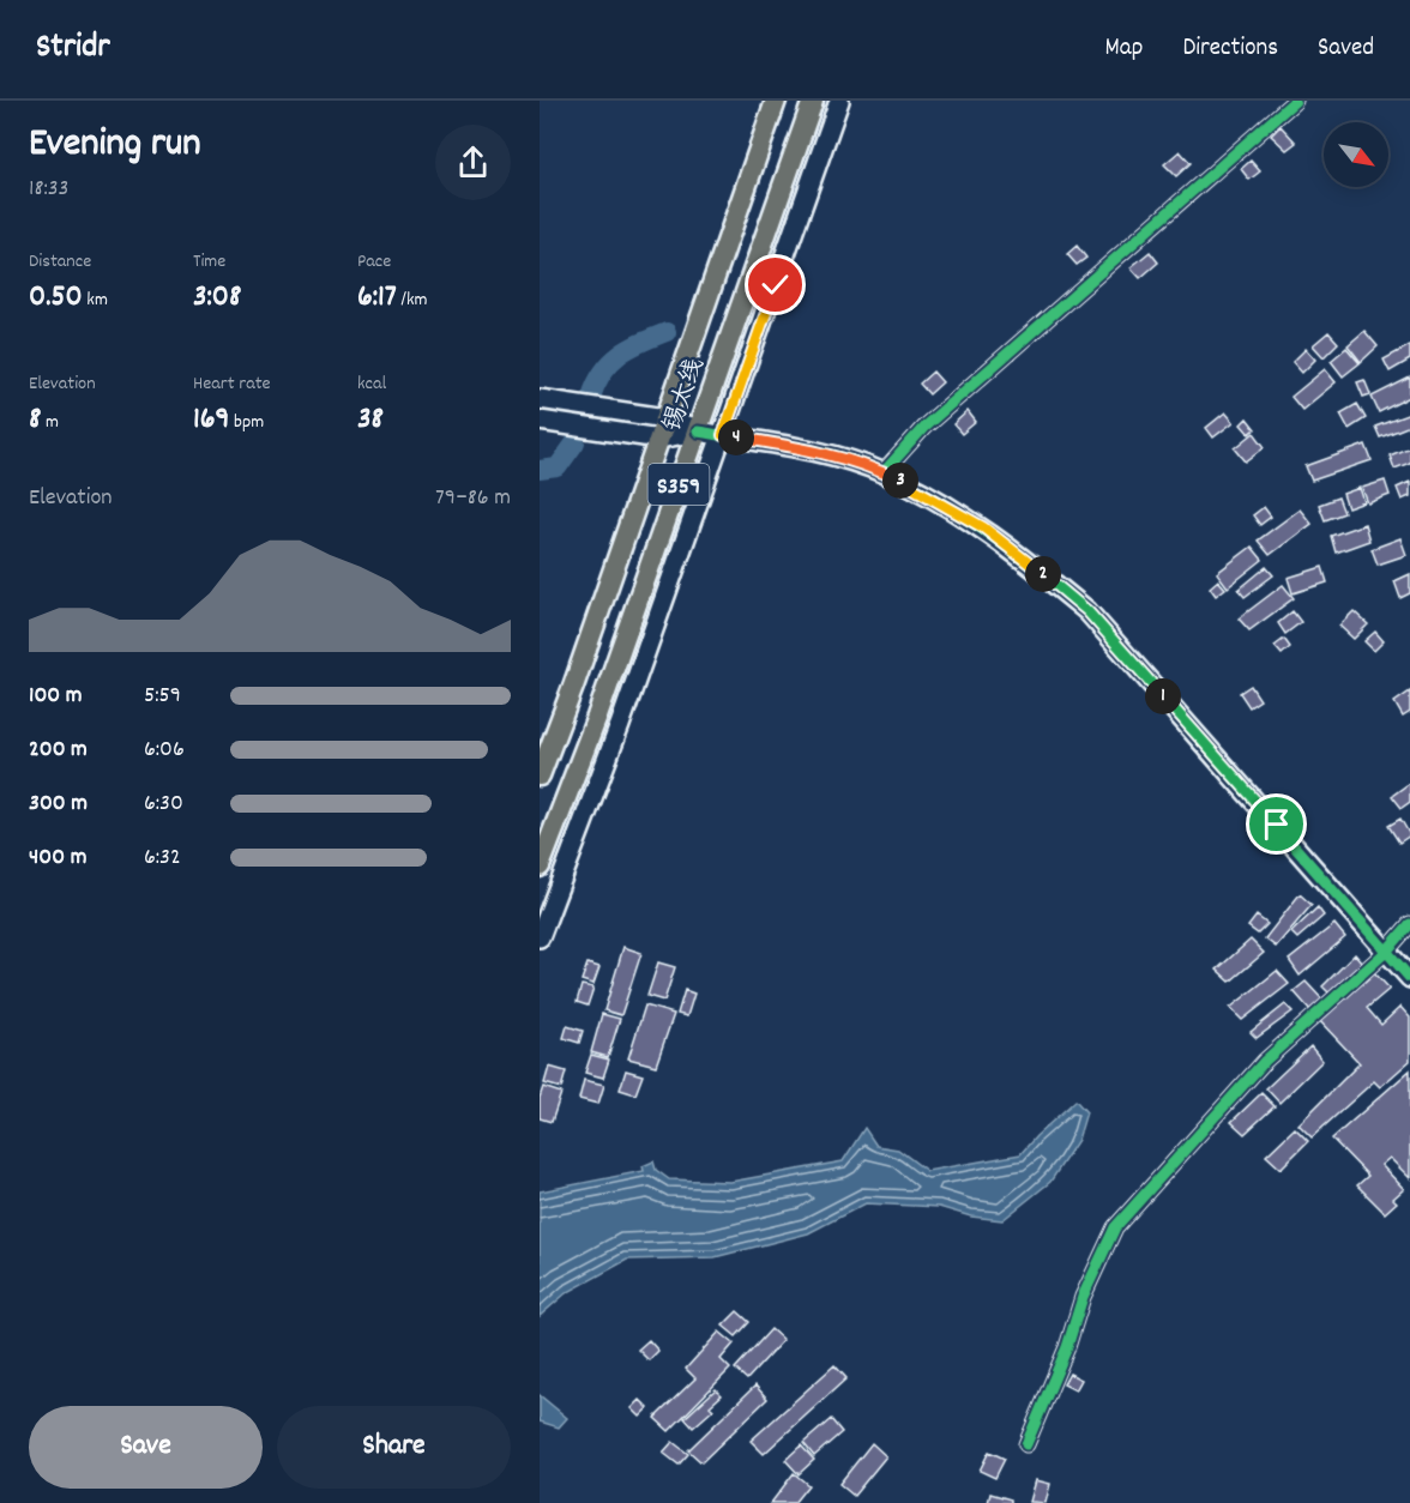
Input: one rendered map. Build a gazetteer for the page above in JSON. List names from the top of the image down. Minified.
{"streets":{"main road":["锡太线","S359"]},"north":"bottom right","page":{"header":"Stridr","nav":["Map","Directions","Saved"],"heading":["Evening run","18:33"],"stats":[["Distance","0.50 km"],["Time","3:08"],["Pace","6:17 /km"],["Elevation","8 m"],["Heart rate","169 bpm"],["kcal","38"]],"pins":["4","3","2","1"],"chart":["Elevation","79–86 m"],"list":[{"name":"100 m","note":"5:59"},{"name":"200 m","note":"6:06"},{"name":"300 m","note":"6:30"},{"name":"400 m","note":"6:32"}],"buttons":["Save","Share"]}}
